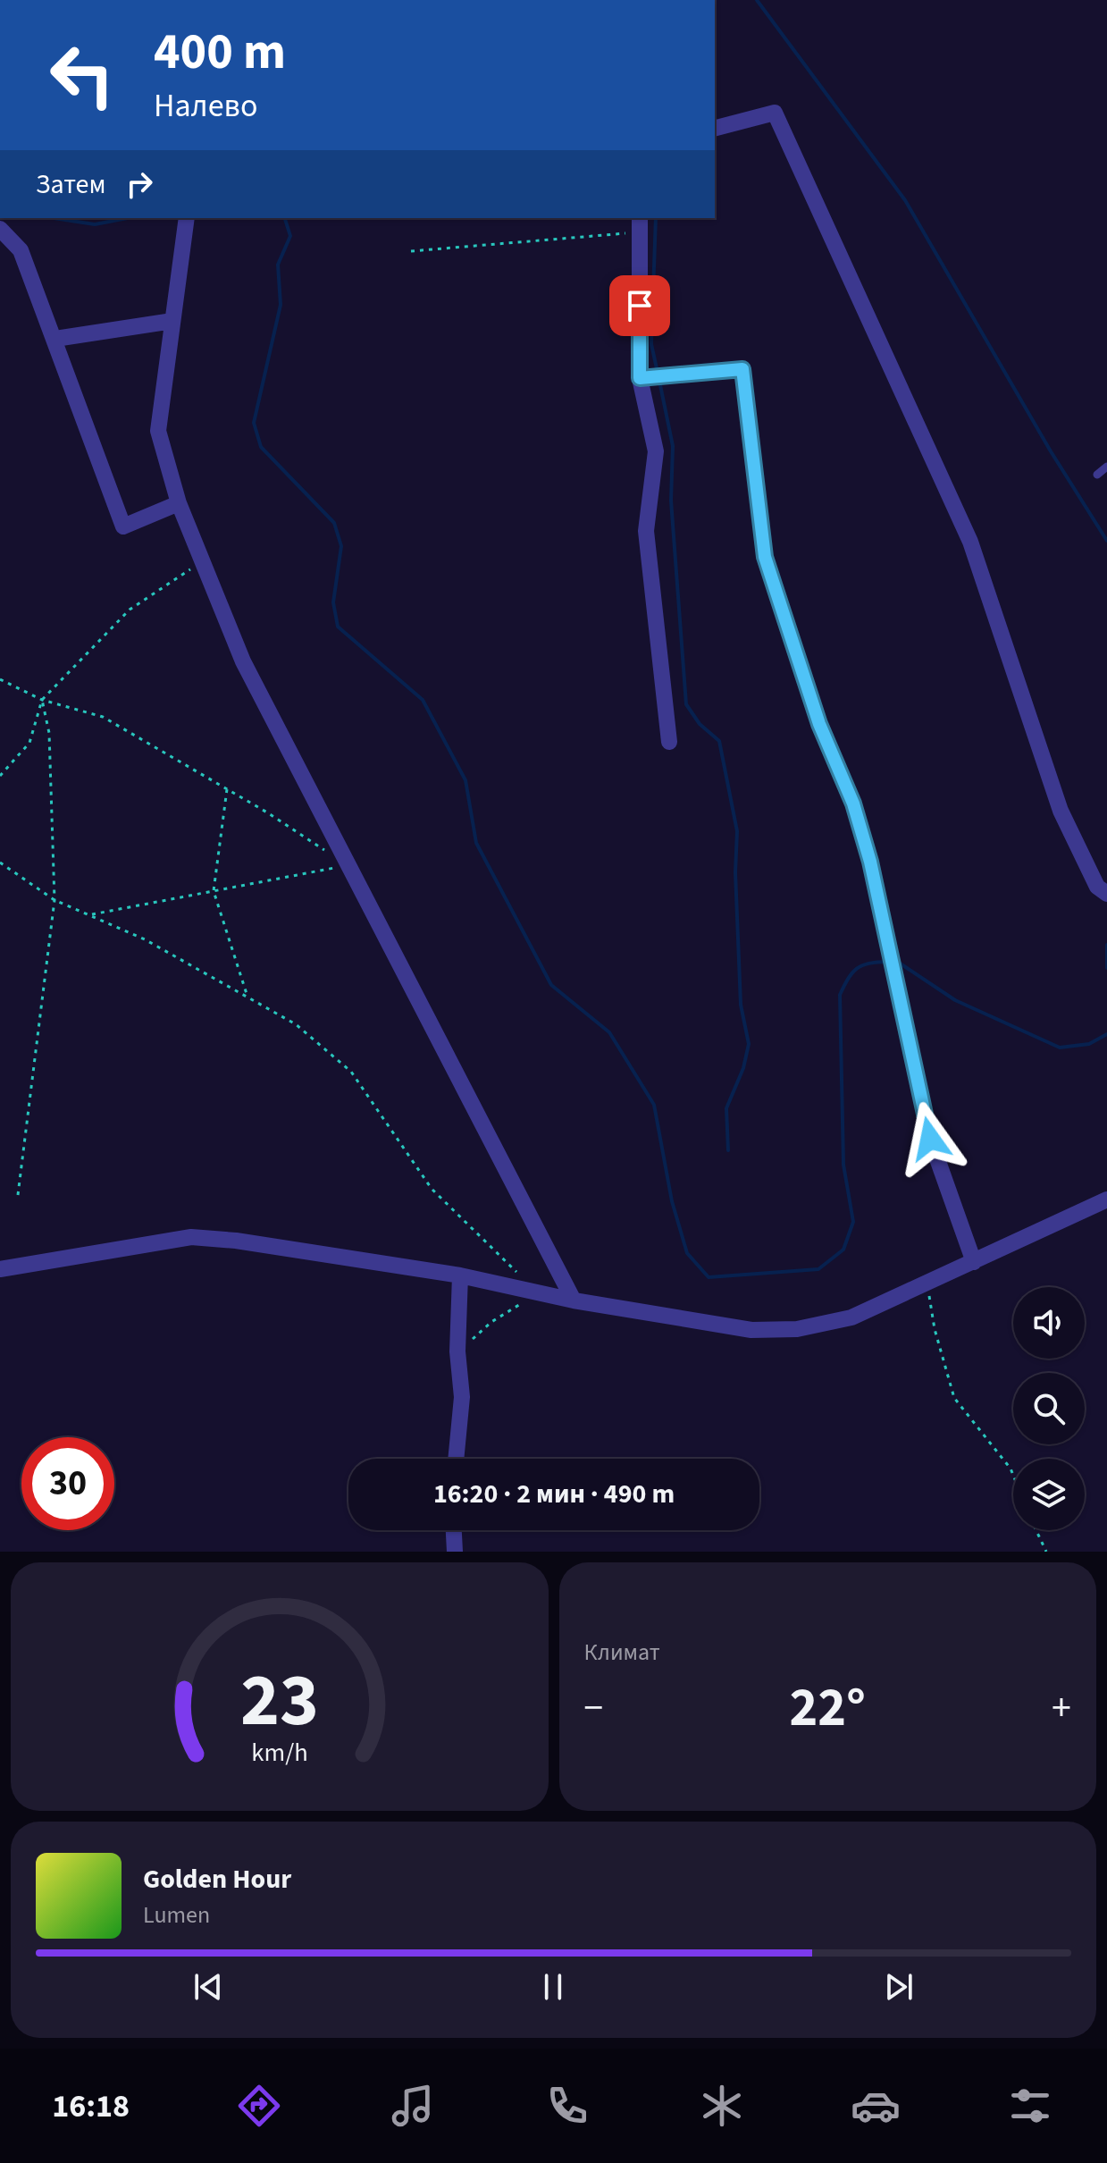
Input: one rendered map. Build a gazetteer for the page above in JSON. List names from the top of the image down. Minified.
{"page":{"turn":["400 m","Налево"],"then":"Затем","limit":"30","trip":"16:20 · 2 мин · 490 m","tile":"Климат","heat":["−","22°","+"],"song":["Golden Hour","Lumen"],"tabs":"16:18","gauge":["23","km/h"]}}
